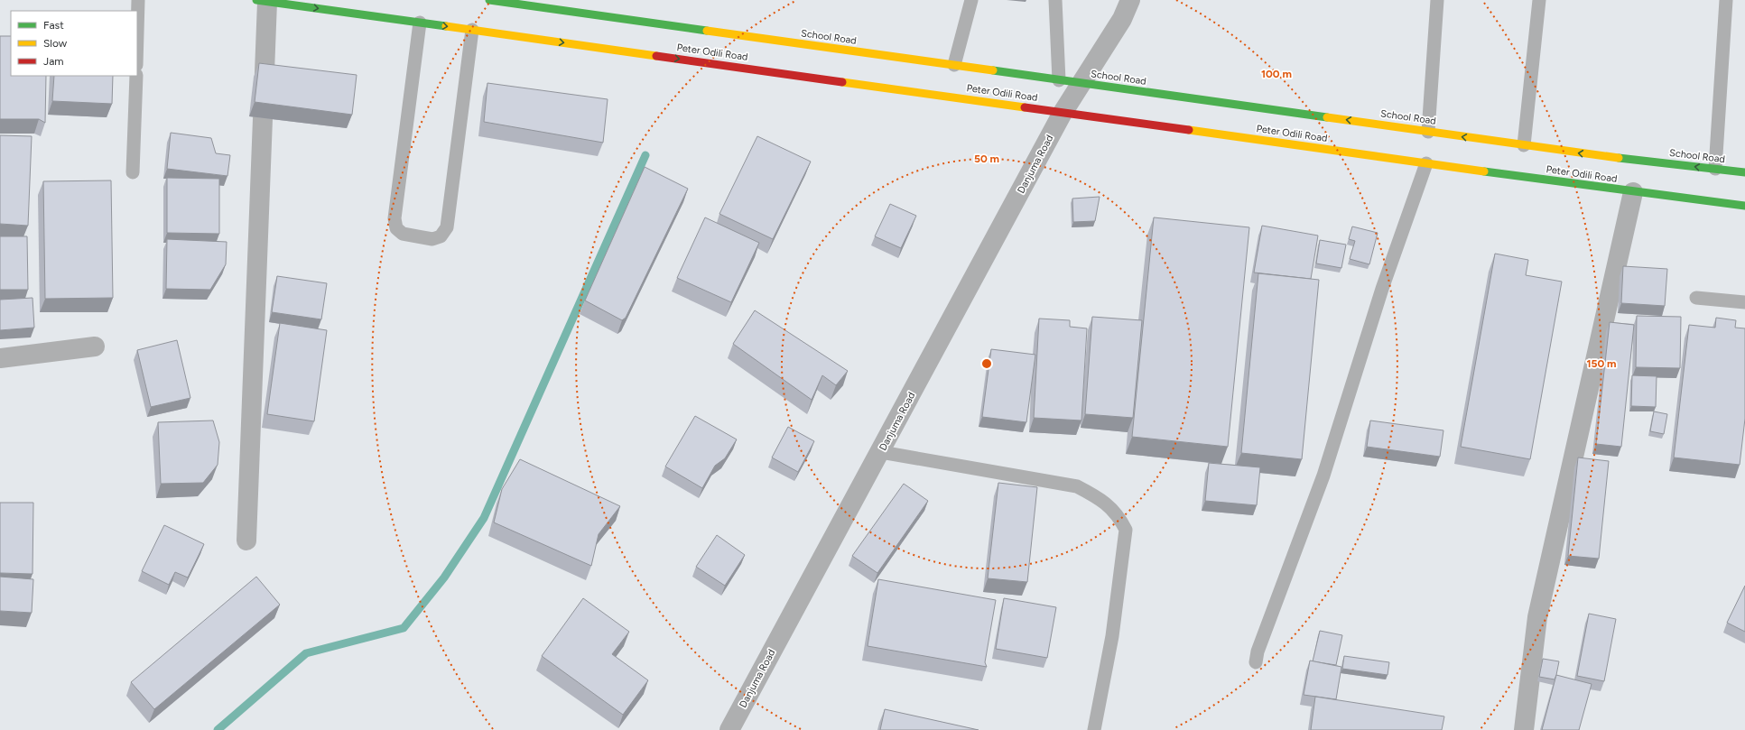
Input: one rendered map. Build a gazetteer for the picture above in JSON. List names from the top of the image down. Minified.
{"streets":{"main road":["School Road","Peter Odili Road"],"street":["Danjuma Road"]},"crossings":[["School Road","Danjuma Road"],["Peter Odili Road","Danjuma Road"]],"one_way":["School Road","Peter Odili Road"],"legend":["Fast","Slow","Jam"],"rings":["100 m","50 m","150 m"]}
